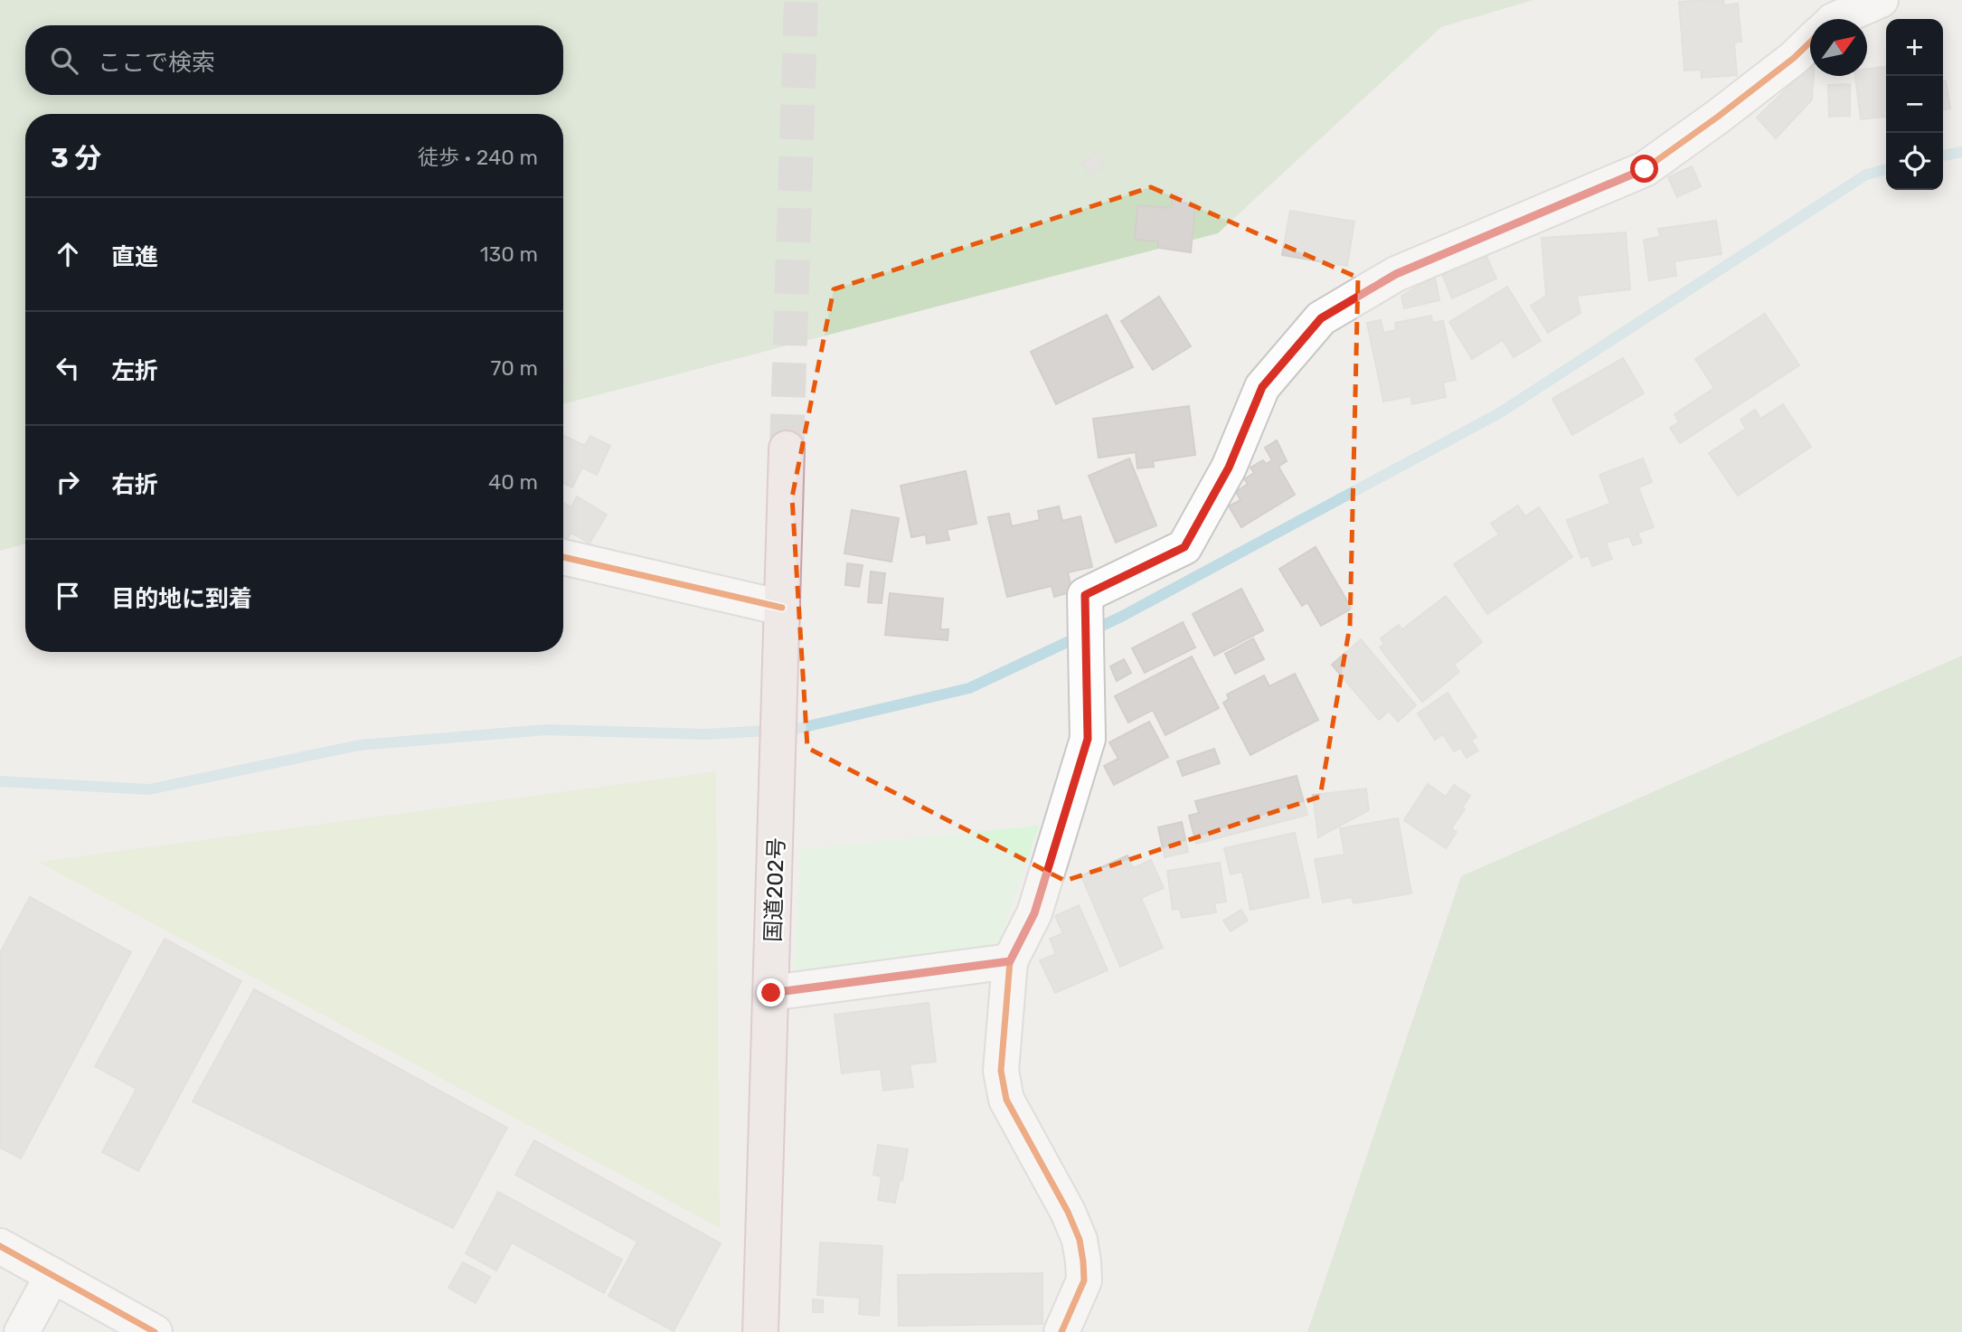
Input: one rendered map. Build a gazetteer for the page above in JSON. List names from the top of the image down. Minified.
{"streets":{"highway":["国道202号"]},"north":"top right","page":{"map_buttons":["+","−"],"search":"ここで検索","heading":["3 分","徒歩 · 240 m"],"list":[["直進","130 m"],["左折","70 m"],["右折","40 m"],"目的地に到着"]}}
